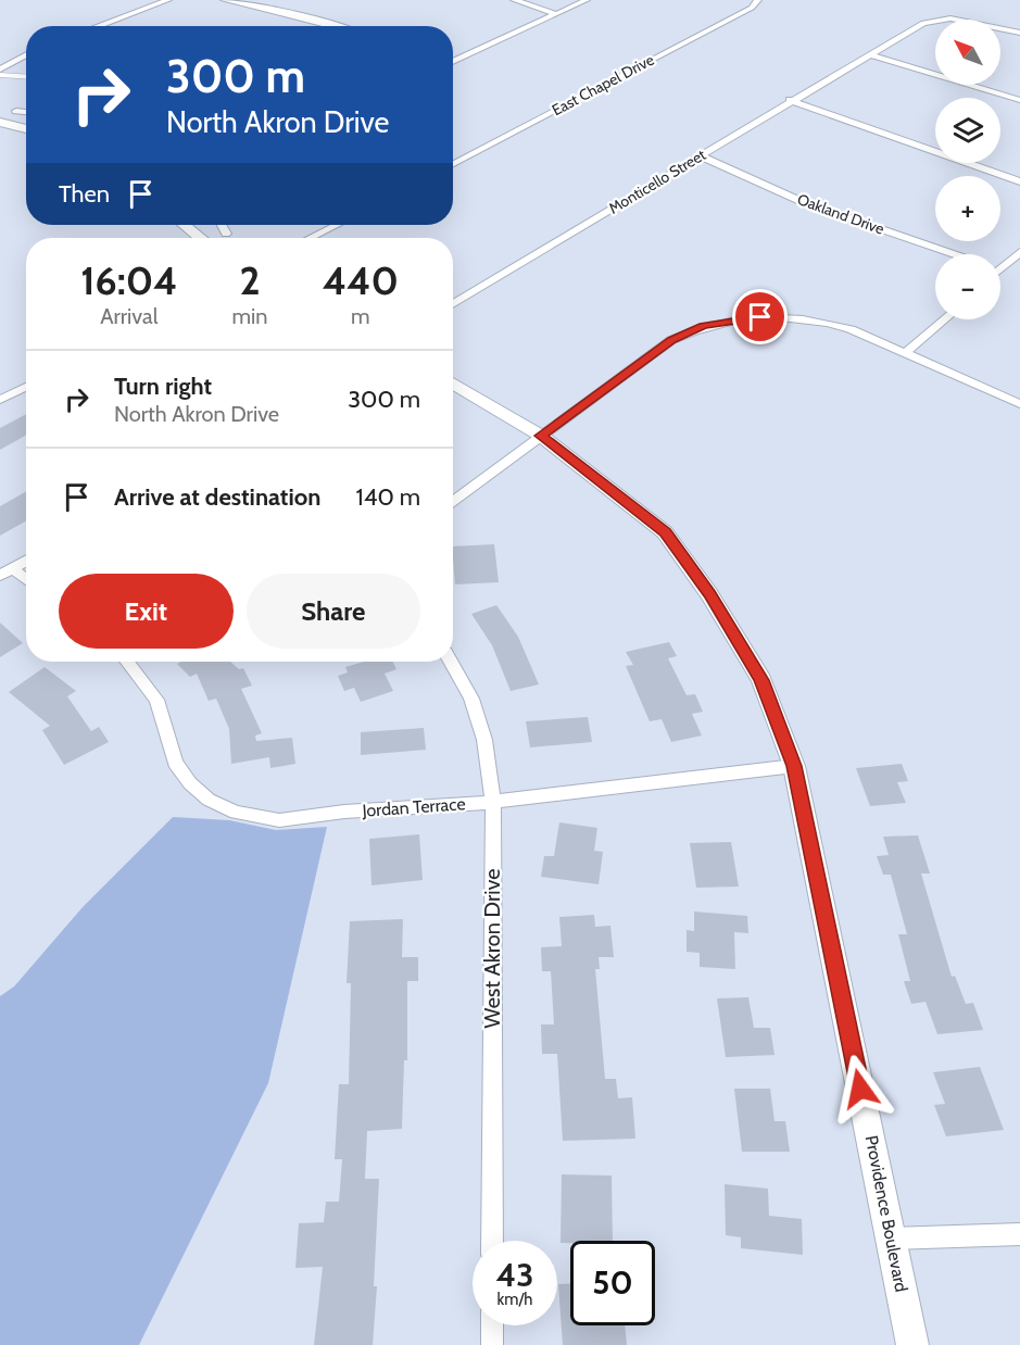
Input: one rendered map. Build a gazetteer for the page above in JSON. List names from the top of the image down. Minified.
{"streets":{"main road":["Providence Boulevard"],"street":["East Chapel Drive","Monticello Street","Oakland Drive","Jordan Terrace","West Akron Drive"]},"crossings":[["Monticello Street","Oakland Drive"],["Jordan Terrace","West Akron Drive"],["Jordan Terrace","Providence Boulevard"]],"north":"top left","page":{"map_buttons":["+","−"],"turn":["300 m","North Akron Drive"],"then":"Then","eta":["16:04","Arrival","2","min","440","m"],"list":[{"name":"Turn right","note":"North Akron Drive","value":"300 m"},{"name":"Arrive at destination","value":"140 m"}],"buttons":["Exit","Share"],"speed":"43 km/h","limit":"50"}}
